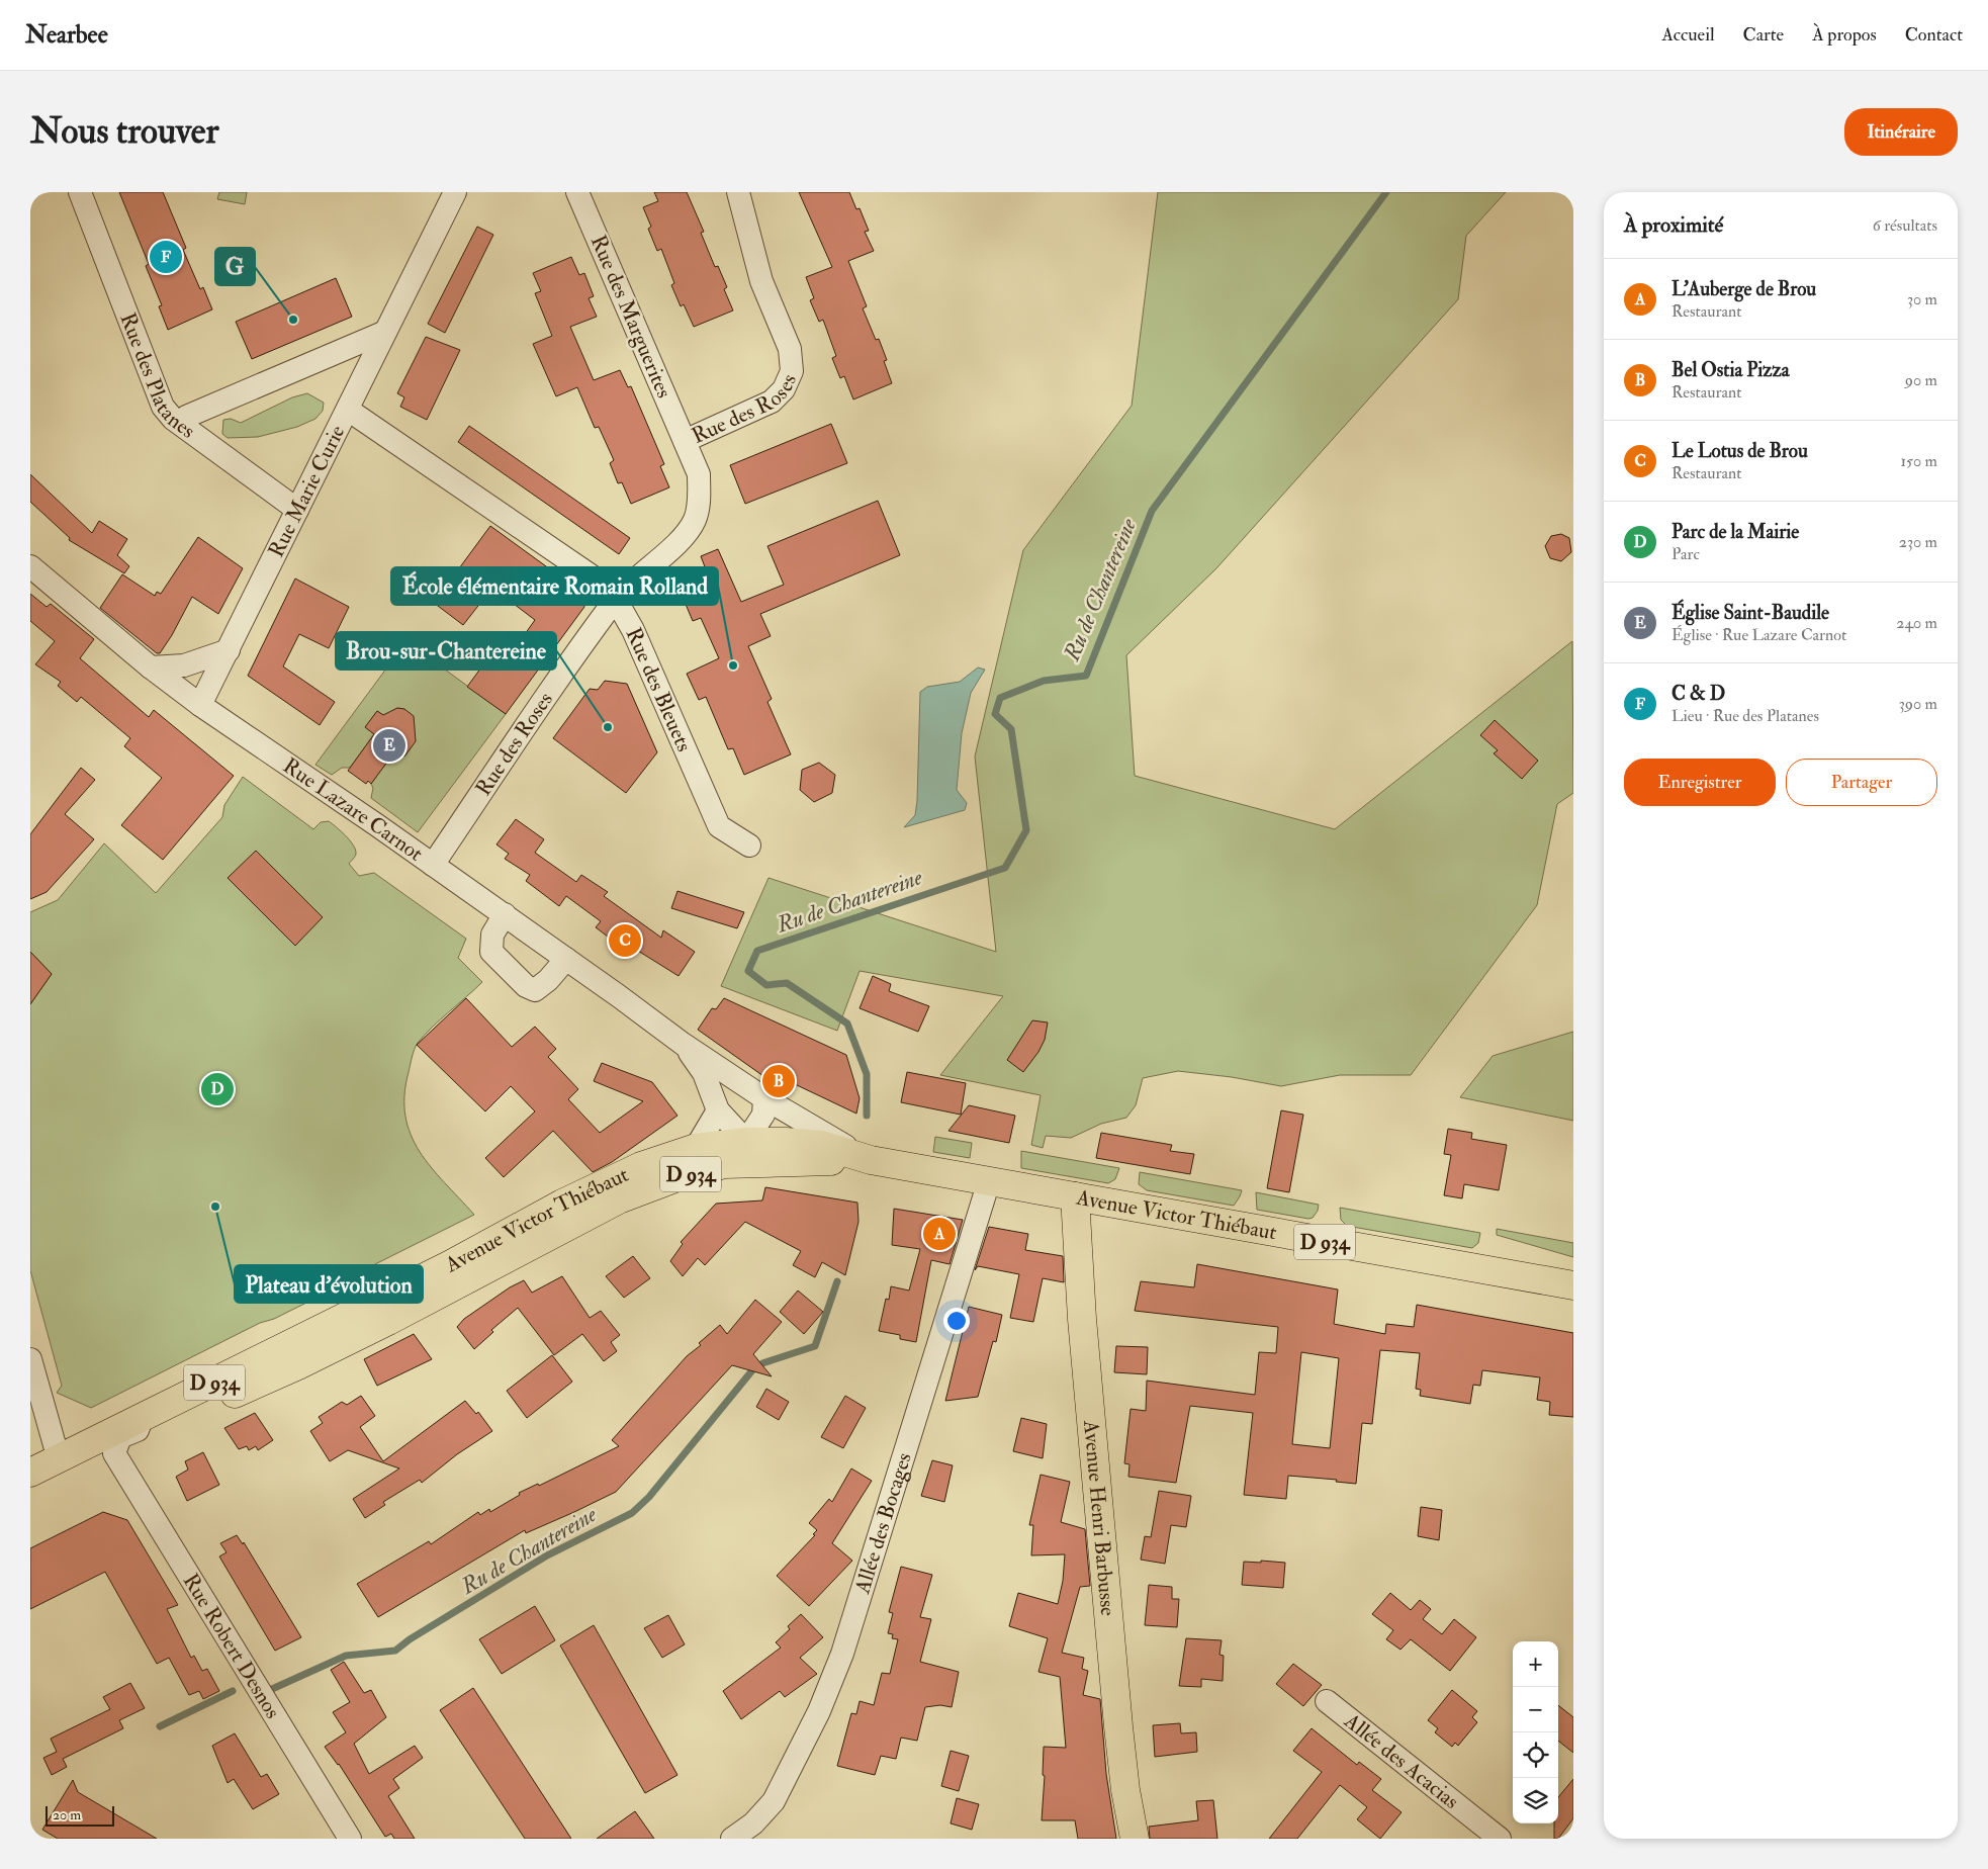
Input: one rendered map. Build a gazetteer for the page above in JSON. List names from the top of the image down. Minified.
{"streets":{"main road":["D 934","Avenue Victor Thiébaut","Avenue Henri Barbusse"],"street":["Rue des Marguerites","Rue des Platanes","Rue des Roses","Rue Marie Curie","Rue des Bleuets","Rue Lazare Carnot","Allée des Bocages","Rue Robert Desnos","Allée des Acacias"]},"crossings":[["Rue des Marguerites","Rue des Roses"],["Rue des Platanes","Rue Marie Curie"],["Rue des Roses","Rue des Bleuets"],["Rue des Roses","Rue Lazare Carnot"],["Rue Marie Curie","Rue des Bleuets"],["Rue Marie Curie","Rue Lazare Carnot"],["Rue Lazare Carnot","Avenue Victor Thiébaut"],["D 934","Avenue Victor Thiébaut"],["D 934","Rue Robert Desnos"],["Avenue Victor Thiébaut","Avenue Henri Barbusse"],["Avenue Victor Thiébaut","Allée des Bocages"],["Avenue Victor Thiébaut","Rue Robert Desnos"]],"water":["Ru de Chantereine"],"places":["G","École élémentaire Romain Rolland","Brou-sur-Chantereine","Plateau d’évolution"],"scale_bar":"20 m","page":{"header":"Nearbee","nav":["Accueil","Carte","À propos","Contact"],"buttons":["Itinéraire",["Enregistrer","Partager"]],"title":"Nous trouver","heading":["À proximité","6 résultats"],"pins":["F","E","C","B","D","A"],"list":[{"mark":"A","name":"L'Auberge de Brou","note":"Restaurant","value":"30 m"},{"mark":"B","name":"Bel Ostia Pizza","note":"Restaurant","value":"90 m"},{"mark":"C","name":"Le Lotus de Brou","note":"Restaurant","value":"150 m"},{"mark":"D","name":"Parc de la Mairie","note":"Parc","value":"230 m"},{"mark":"E","name":"Église Saint-Baudile","note":"Église · Rue Lazare Carnot","value":"240 m"},{"mark":"F","name":"C & D","note":"Lieu · Rue des Platanes","value":"390 m"}],"map_buttons":["+","−"],"scale":"20 m"}}
